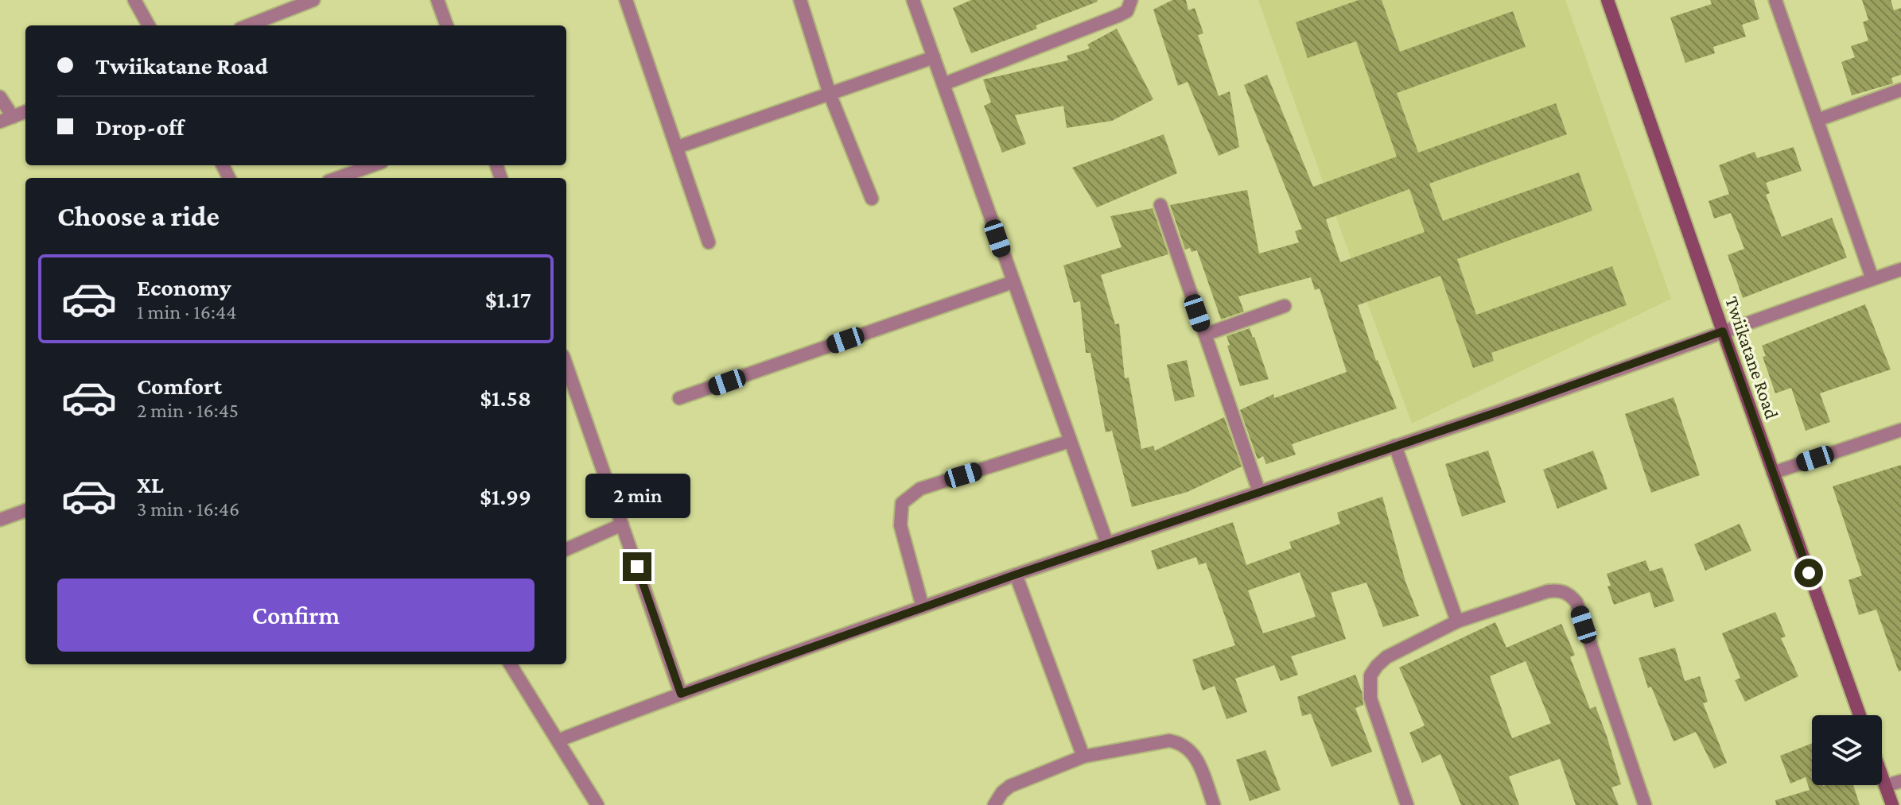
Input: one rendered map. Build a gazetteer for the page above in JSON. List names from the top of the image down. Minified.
{"streets":{"main road":["Twiikatane Road"]},"page":{"banner":["Twiikatane Road","Drop-off"],"heading":"Choose a ride","list":[{"name":"Economy","note":"1 min · 16:44","value":"$1.17"},{"name":"Comfort","note":"2 min · 16:45","value":"$1.58"},{"name":"XL","note":"3 min · 16:46","value":"$1.99"}],"bubble":"2 min","buttons":"Confirm"}}
